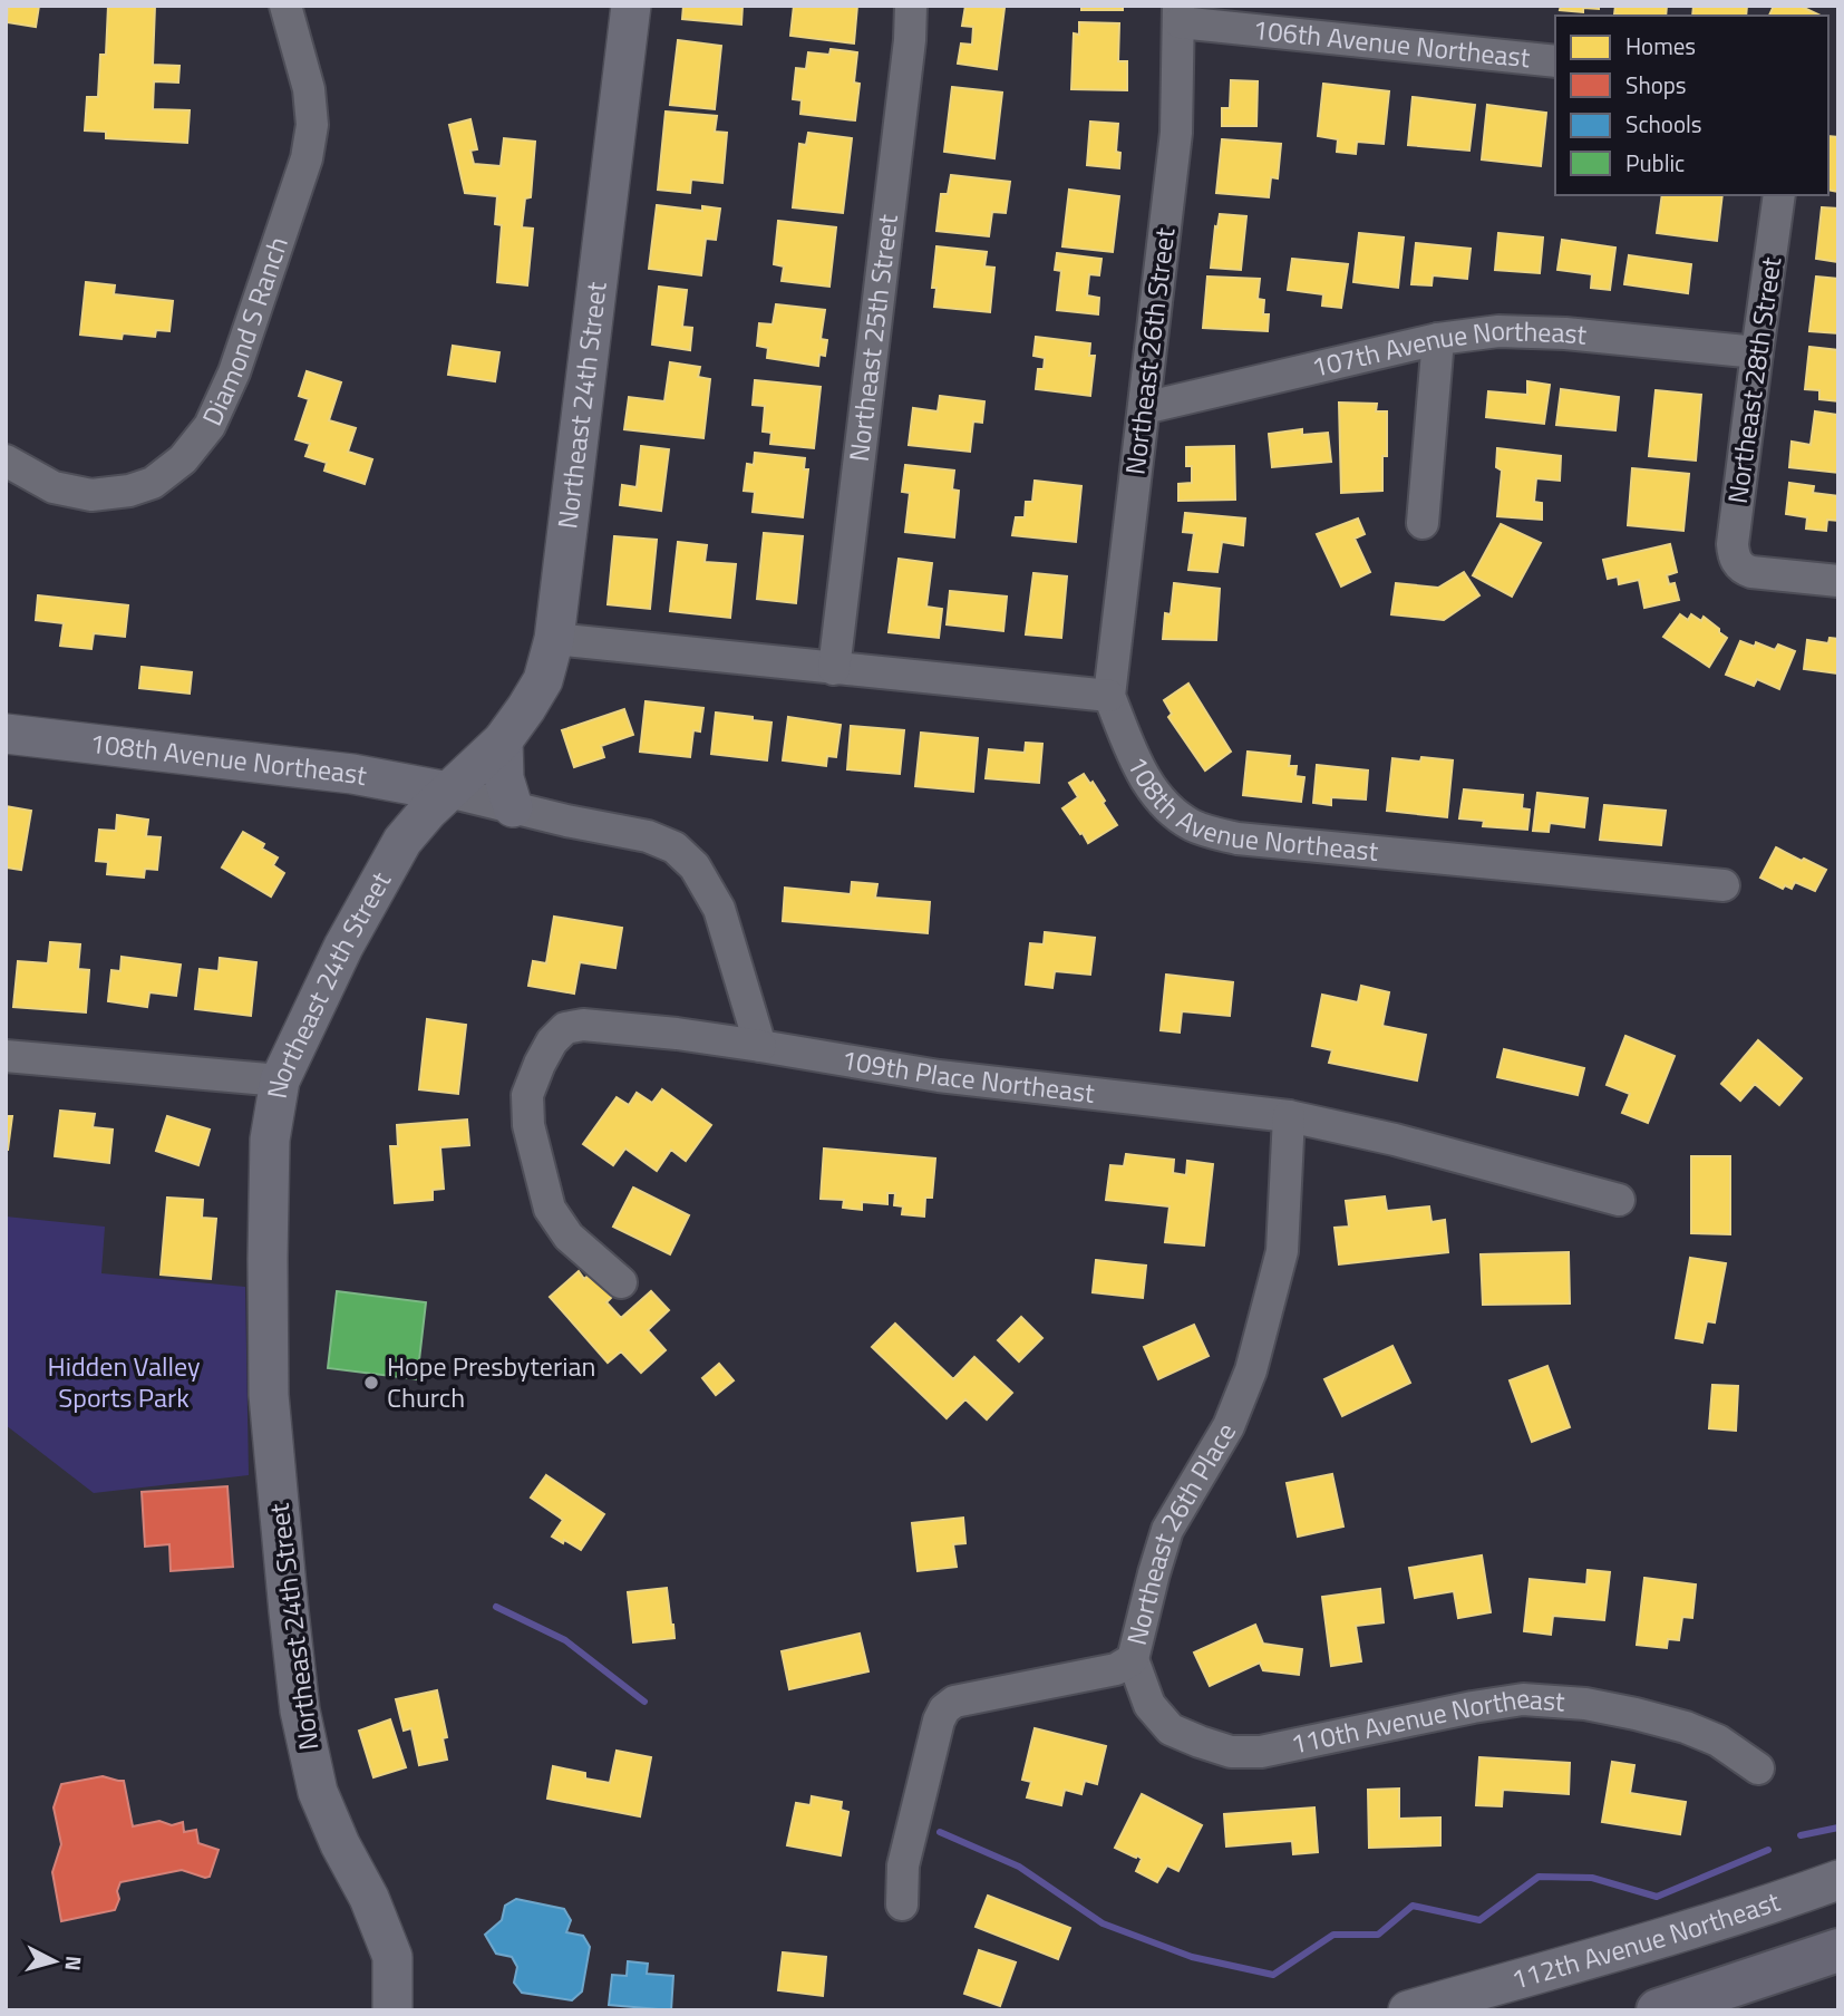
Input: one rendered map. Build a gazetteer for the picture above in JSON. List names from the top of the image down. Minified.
{"streets":{"main road":["Northeast 24th Street","108th Avenue Northeast","112th Avenue Northeast"],"street":["106th Avenue Northeast","Diamond S Ranch","Northeast 25th Street","Northeast 26th Street","107th Avenue Northeast","Northeast 28th Street","109th Place Northeast","Northeast 26th Place","110th Avenue Northeast"]},"crossings":[["106th Avenue Northeast","Northeast 26th Street"],["Northeast 26th Street","107th Avenue Northeast"],["Northeast 26th Street","108th Avenue Northeast"],["107th Avenue Northeast","Northeast 28th Street"],["Northeast 24th Street","108th Avenue Northeast"],["109th Place Northeast","Northeast 26th Place"],["Northeast 26th Place","110th Avenue Northeast"]],"parks":["Hidden Valley Sports Park"],"places":["Hope Presbyterian Church"],"legend":["Homes","Shops","Schools","Public"],"north":"right"}
